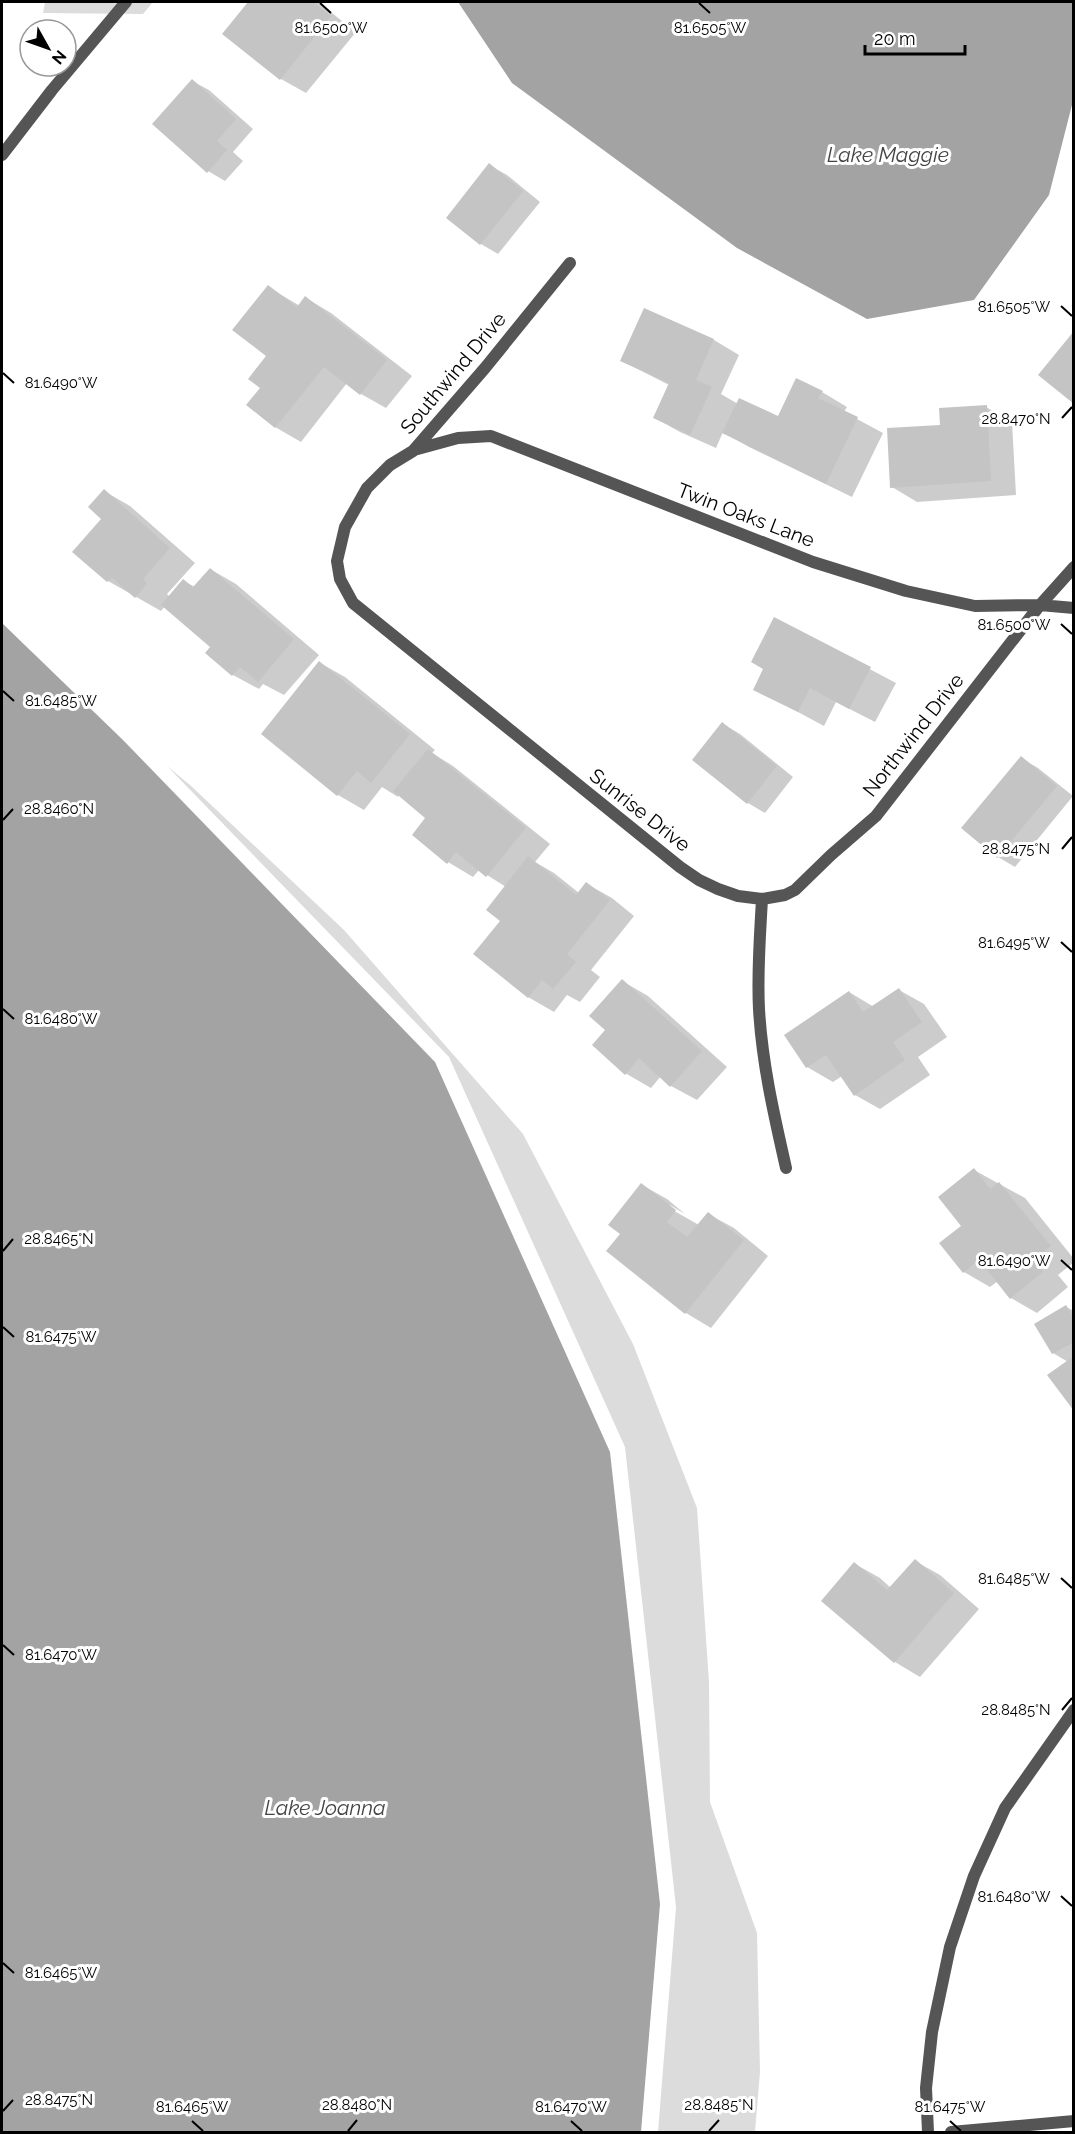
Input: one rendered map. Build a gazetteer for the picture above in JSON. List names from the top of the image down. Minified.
{"streets":{"street":["Southwind Drive","Twin Oaks Lane","Northwind Drive","Sunrise Drive"]},"crossings":[["Southwind Drive","Twin Oaks Lane"],["Southwind Drive","Sunrise Drive"],["Twin Oaks Lane","Northwind Drive"],["Northwind Drive","Sunrise Drive"]],"water":["Lake Maggie","Lake Joanna"],"scale_bar":"20 m","north":"bottom right","coordinates":["81.6500°W","81.6505°W","81.6490°W","28.8470°N","81.6485°W","28.8460°N","28.8475°N","81.6495°W","81.6480°W","28.8465°N","81.6475°W","81.6470°W","28.8485°N","81.6465°W","28.8480°N"]}
